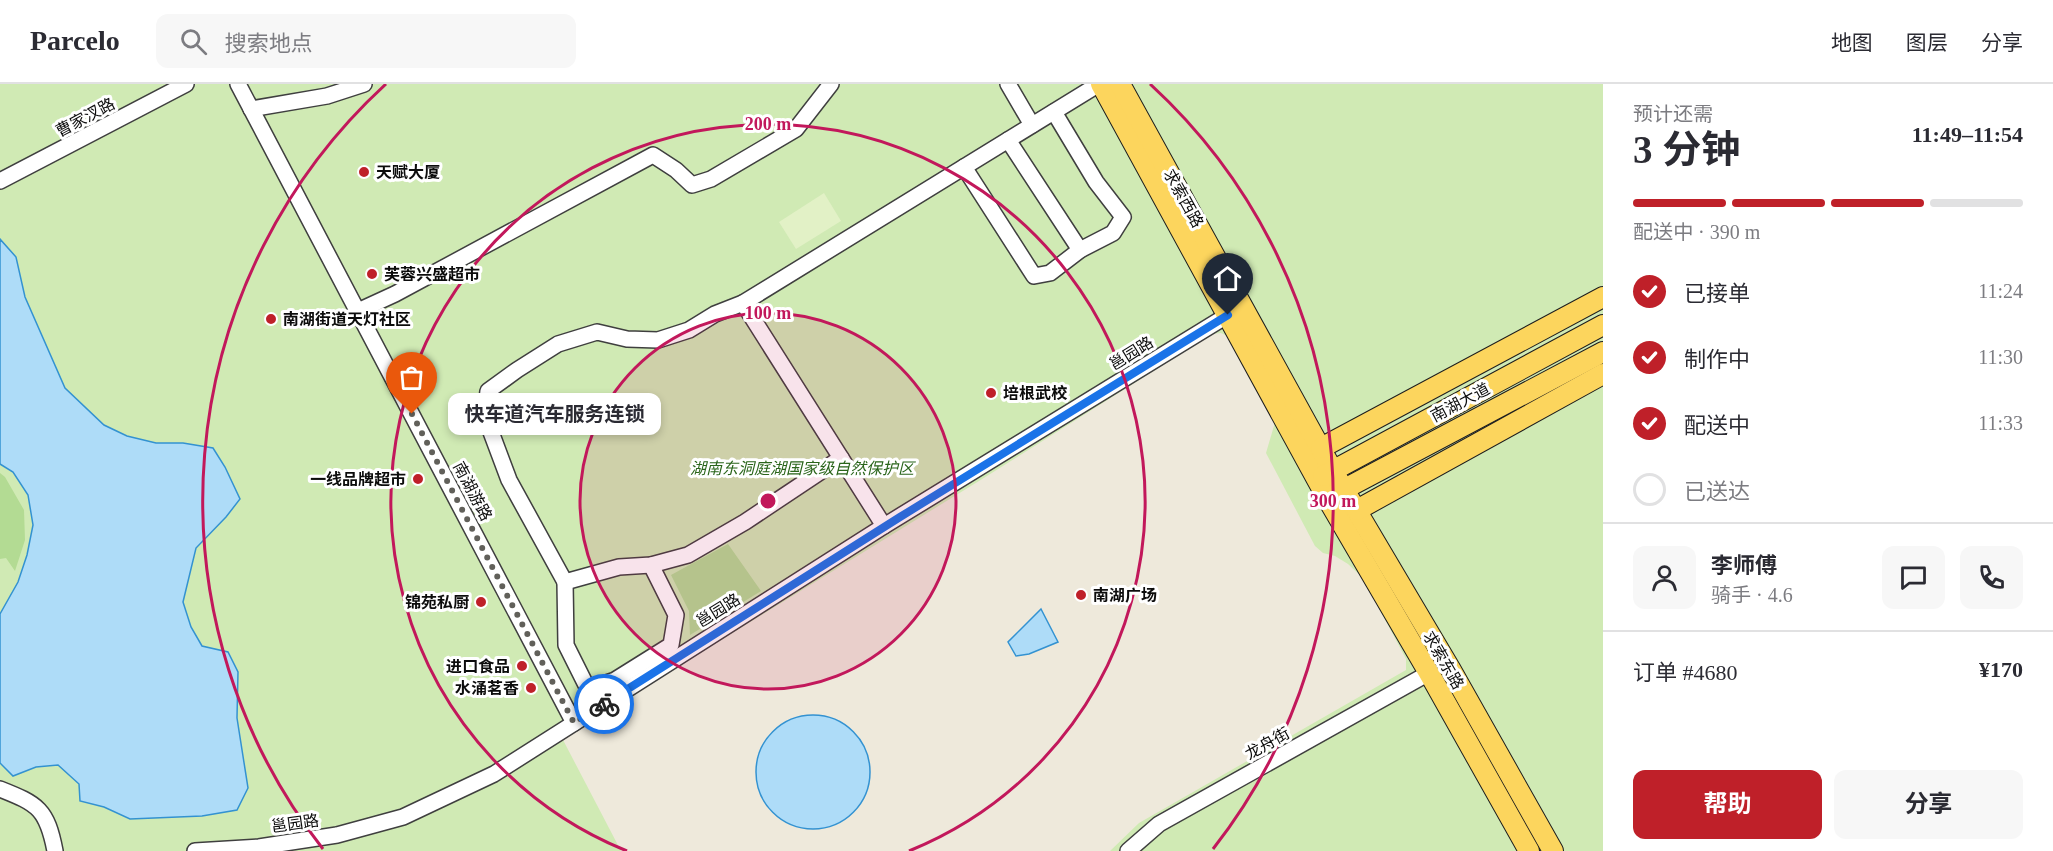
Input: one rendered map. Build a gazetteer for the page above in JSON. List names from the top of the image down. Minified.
{"streets":{"main road":["求索西路","南湖大道","求索东路"],"street":["曹家汊路","邕园路","南湖游路","龙舟街"]},"crossings":[["求索西路","邕园路"],["求索西路","南湖大道"],["求索西路","求索东路"],["邕园路","南湖游路"],["南湖大道","求索东路"],["求索东路","龙舟街"]],"parks":["湖南东洞庭湖国家级自然保护区"],"places":["天赋大厦","芙蓉兴盛超市","南湖街道天灯社区","培根武校","快车道汽车服务连锁","一线品牌超市","南湖广场","锦苑私厨","进口食品","水涌茗香"],"page":{"header":"Parcelo","search":"搜索地点","nav":["地图","图层","分享"],"heading":["3 分钟","预计还需","11:49–11:54"],"panel":["李师傅","骑手 · 4.6","订单 #4680","¥170"],"bar":"配送中 · 390 m","list":[["已接单","11:24"],["制作中","11:30"],["配送中","11:33"],"已送达"],"bubble":"快车道汽车服务连锁","buttons":["帮助","分享"]},"rings":["200 m","100 m","300 m"]}
